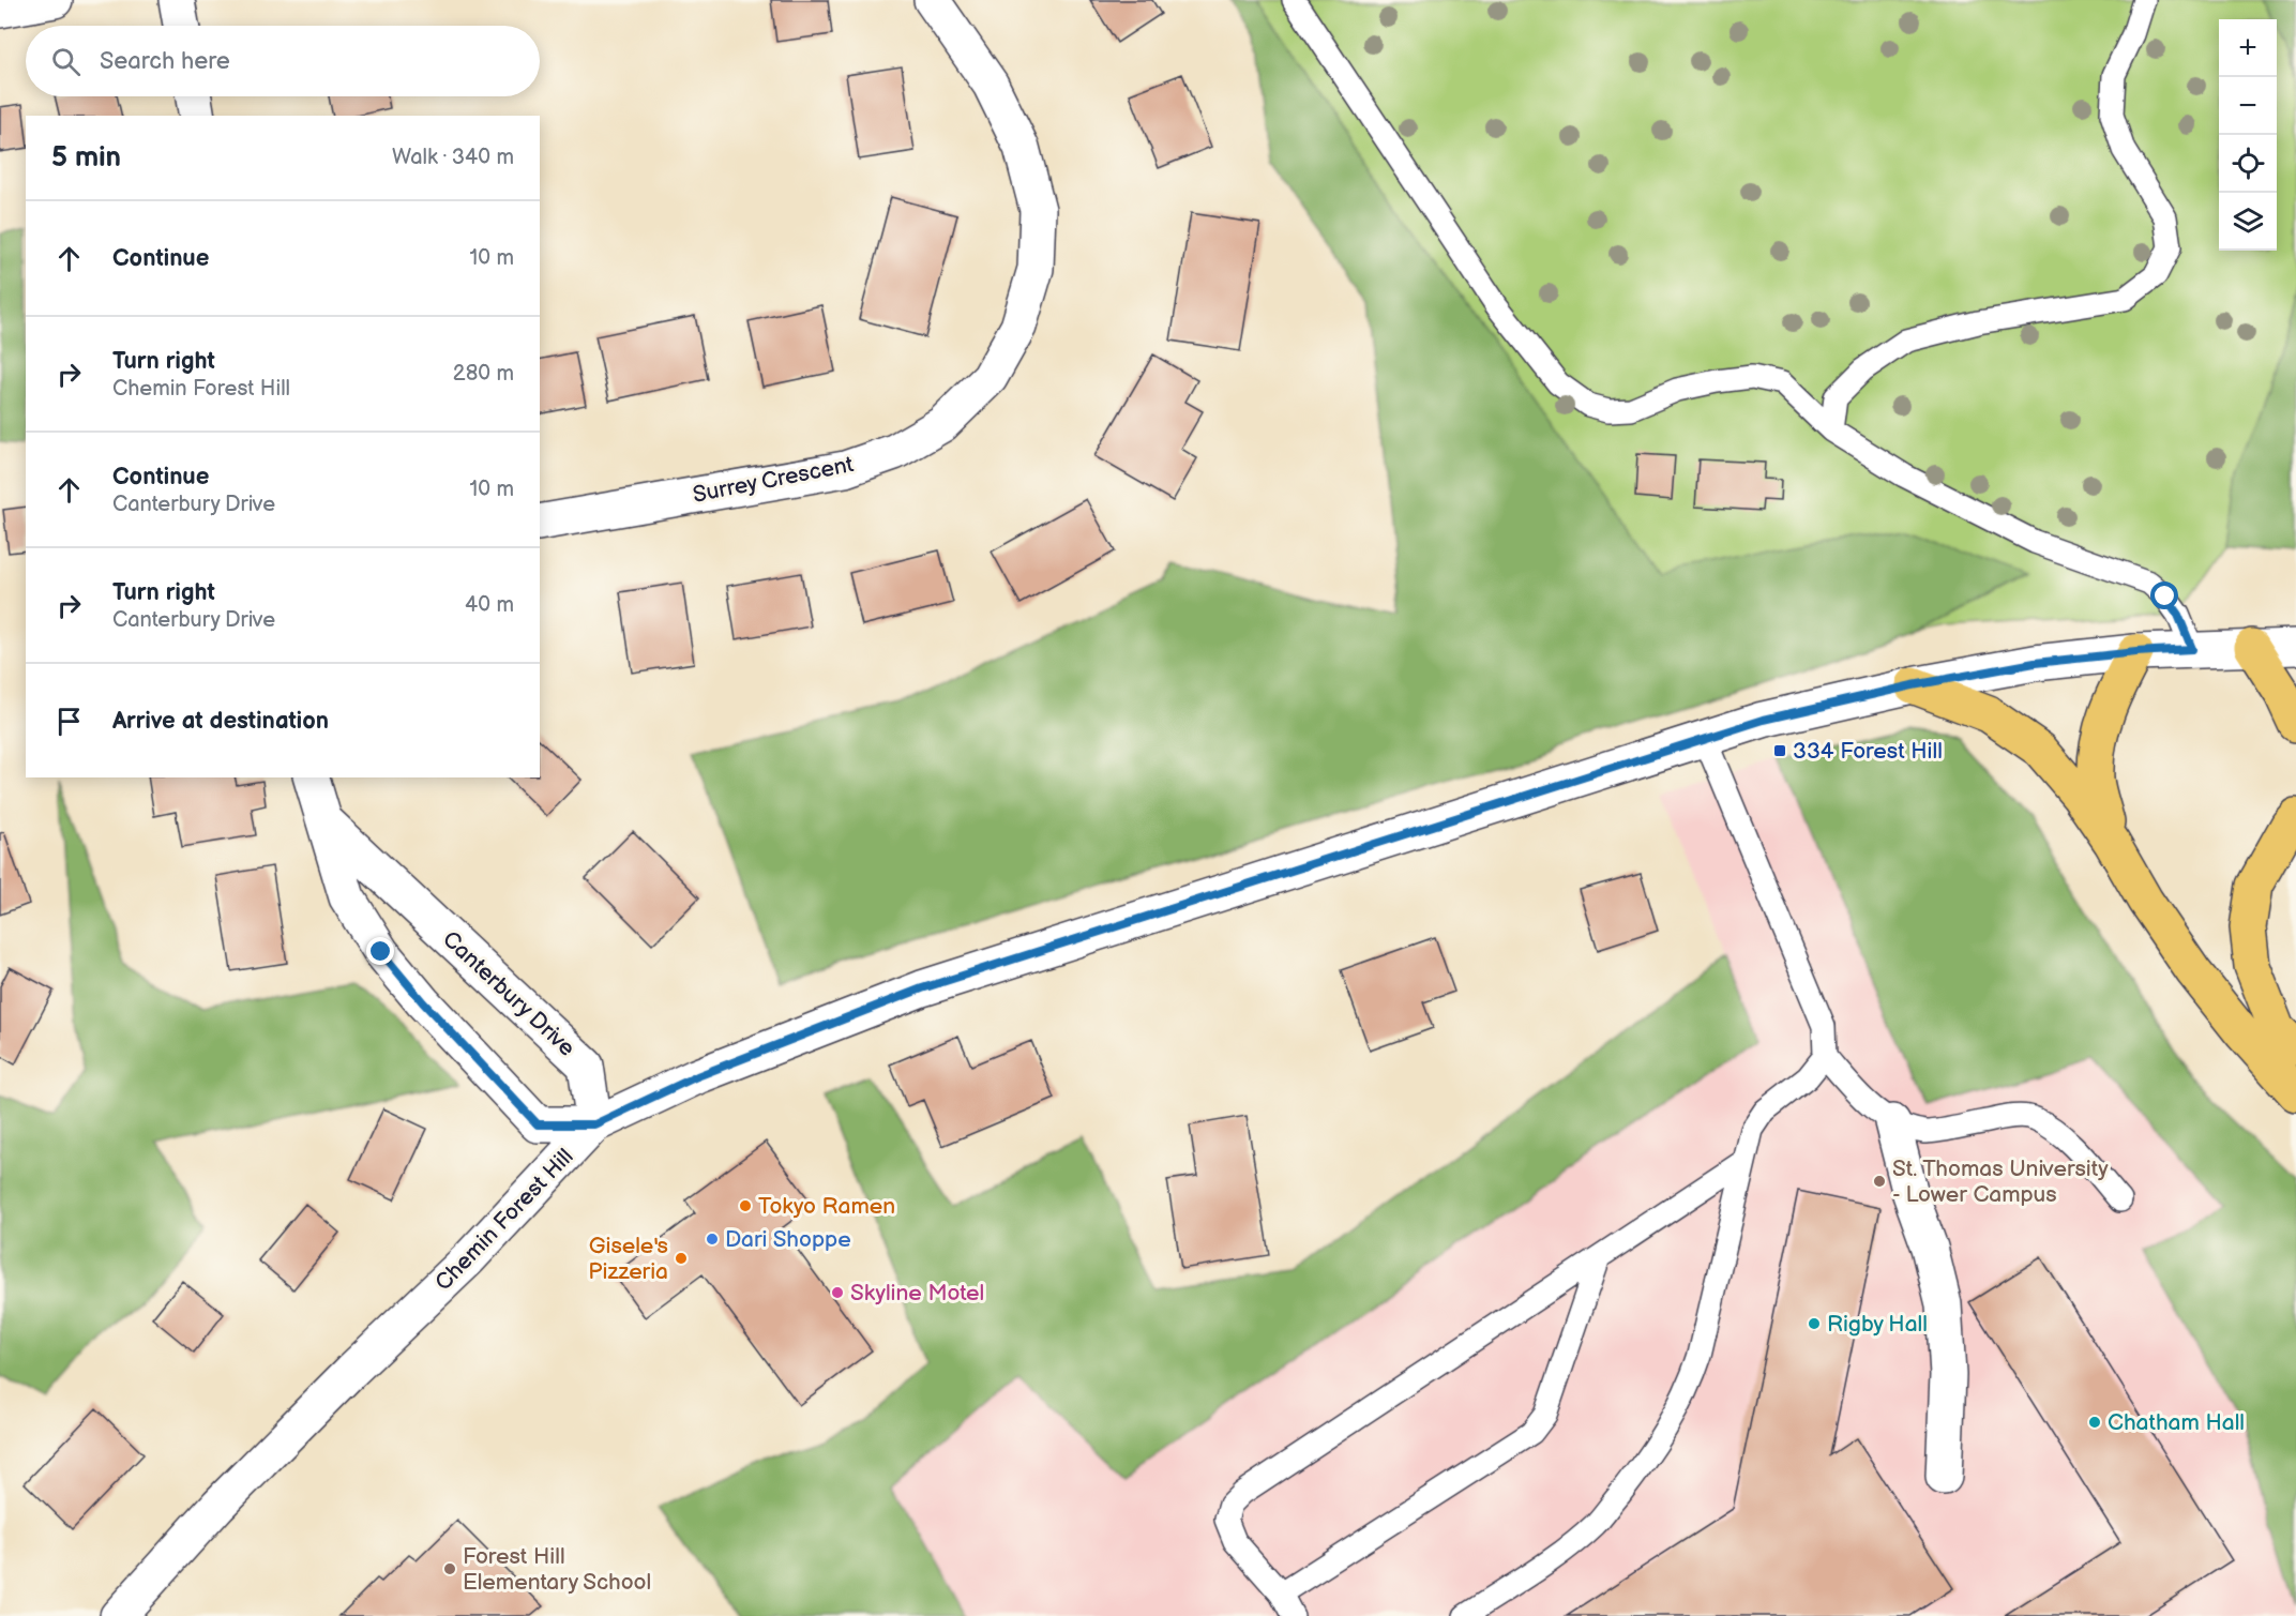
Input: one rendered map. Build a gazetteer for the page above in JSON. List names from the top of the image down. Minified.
{"streets":{"street":["Surrey Crescent","Canterbury Drive","Chemin Forest Hill"]},"crossings":[["Canterbury Drive","Chemin Forest Hill"]],"places":{"transit":["334 Forest Hill"],"other":["St. Thomas University - Lower Campus","Tokyo Ramen","Dari Shoppe","Gisele's Pizzeria","Skyline Motel","Rigby Hall","Chatham Hall","Forest Hill Elementary School"]},"page":{"map_buttons":["+","−"],"search":"Search here","heading":["5 min","Walk · 340 m"],"list":[["Continue","10 m"],["Turn right","Chemin Forest Hill","280 m"],["Continue","Canterbury Drive","10 m"],["Turn right","Canterbury Drive","40 m"],"Arrive at destination"]}}
